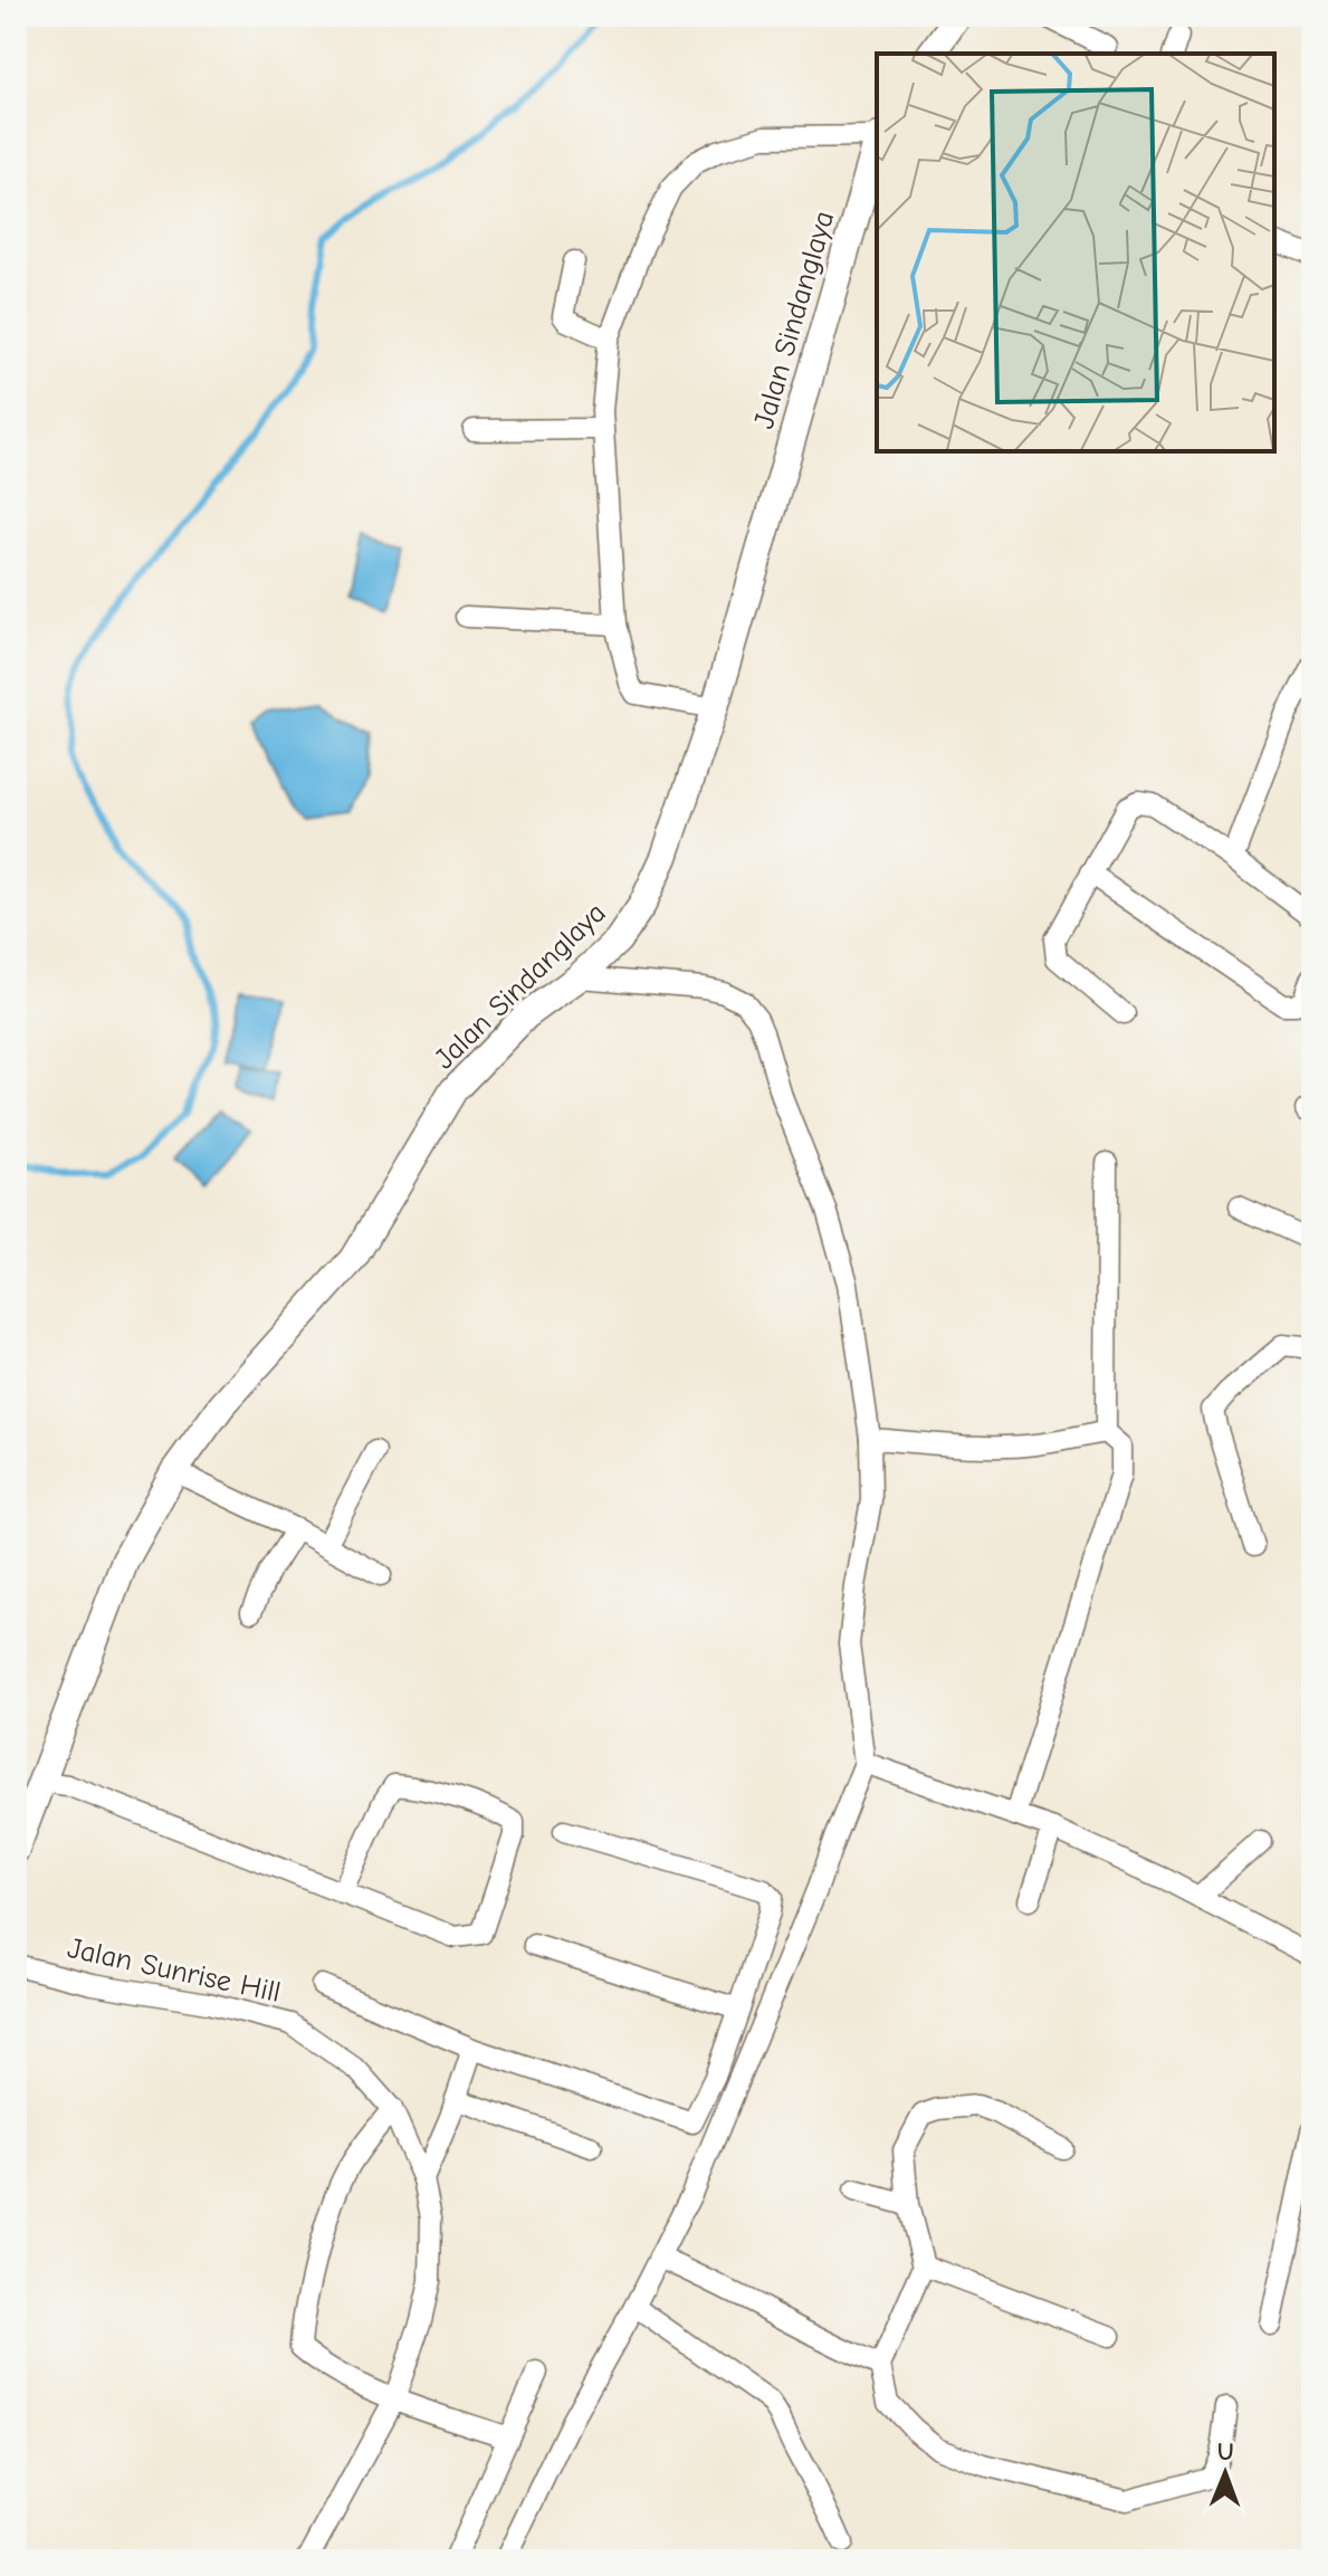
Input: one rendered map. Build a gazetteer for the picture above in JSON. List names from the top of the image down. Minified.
{"streets":{"street":["Jalan Sindanglaya","Jalan Sunrise Hill"]},"north":"top"}
